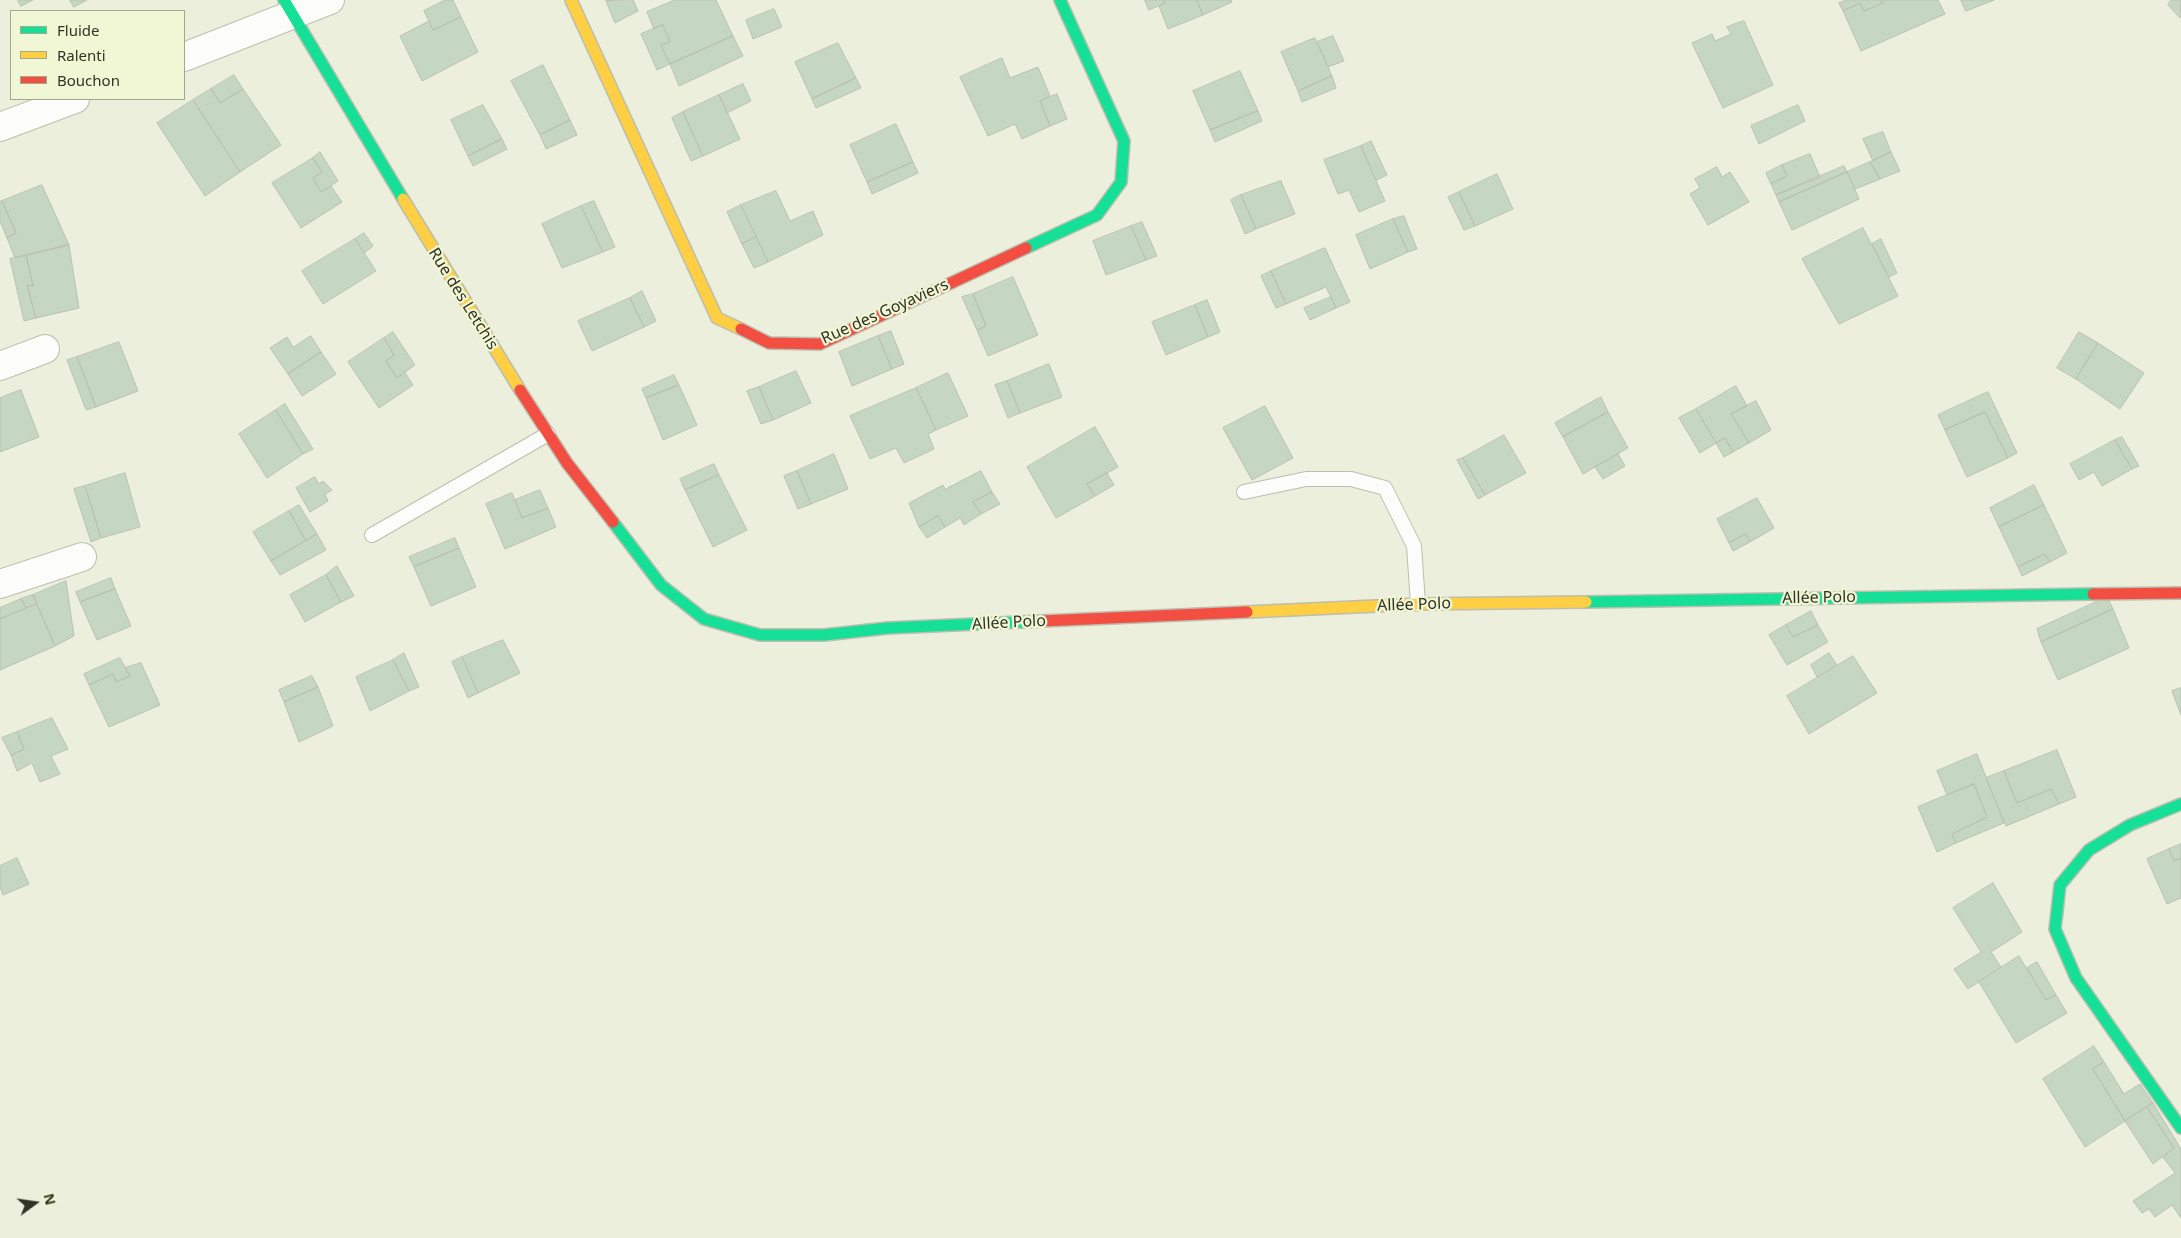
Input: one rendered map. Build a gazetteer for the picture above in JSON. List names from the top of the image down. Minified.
{"streets":{"street":["Rue des Letchis","Rue des Goyaviers","Allée Polo"]},"crossings":[["Rue des Letchis","Allée Polo"]],"legend":["Fluide","Ralenti","Bouchon"],"north":"right"}
